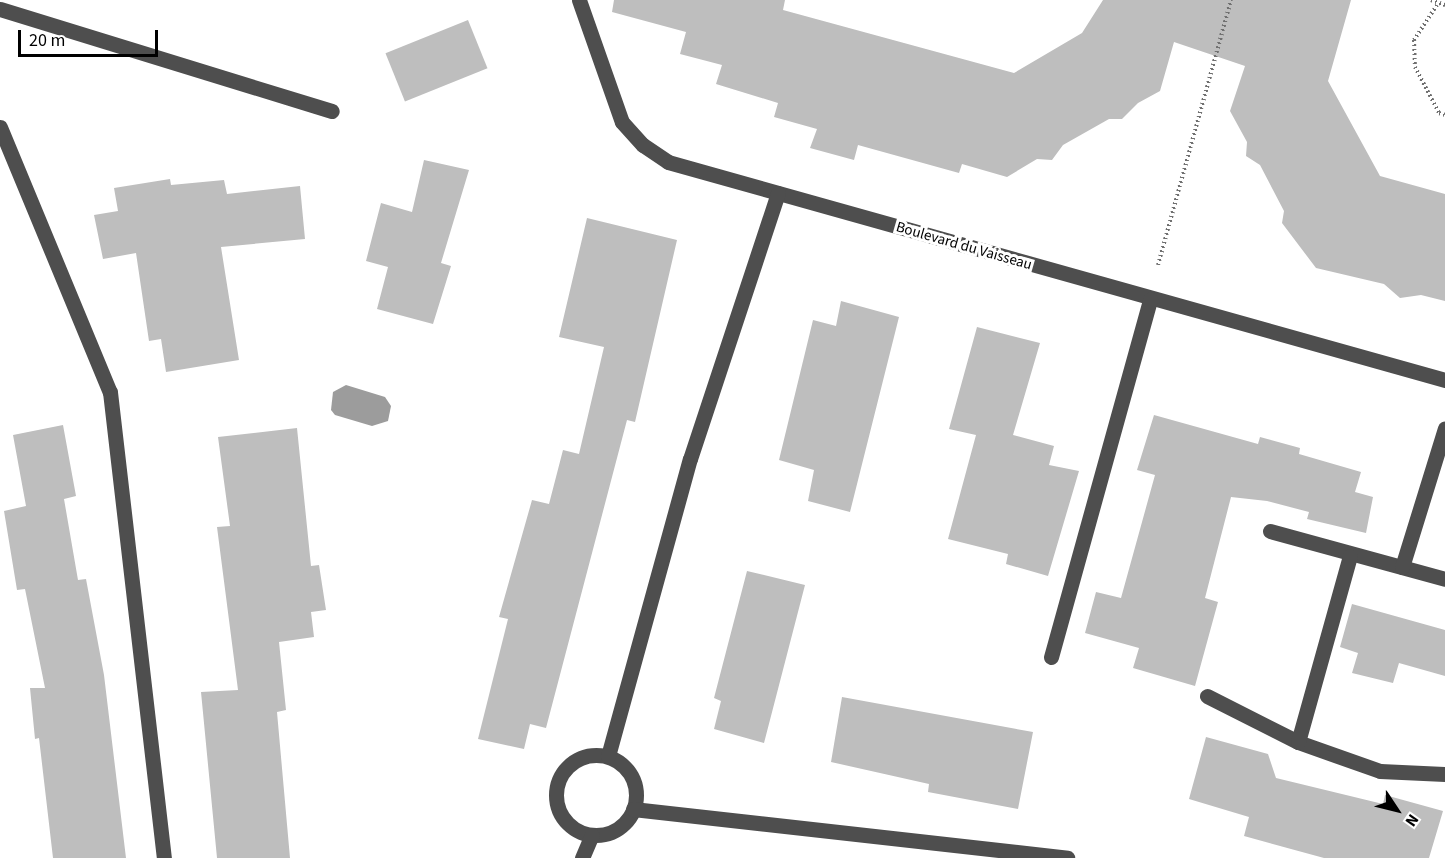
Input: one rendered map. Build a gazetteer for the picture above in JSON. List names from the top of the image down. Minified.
{"streets":{"street":["Boulevard du Vaisseau"]},"scale_bar":"20 m","north":"bottom right"}
